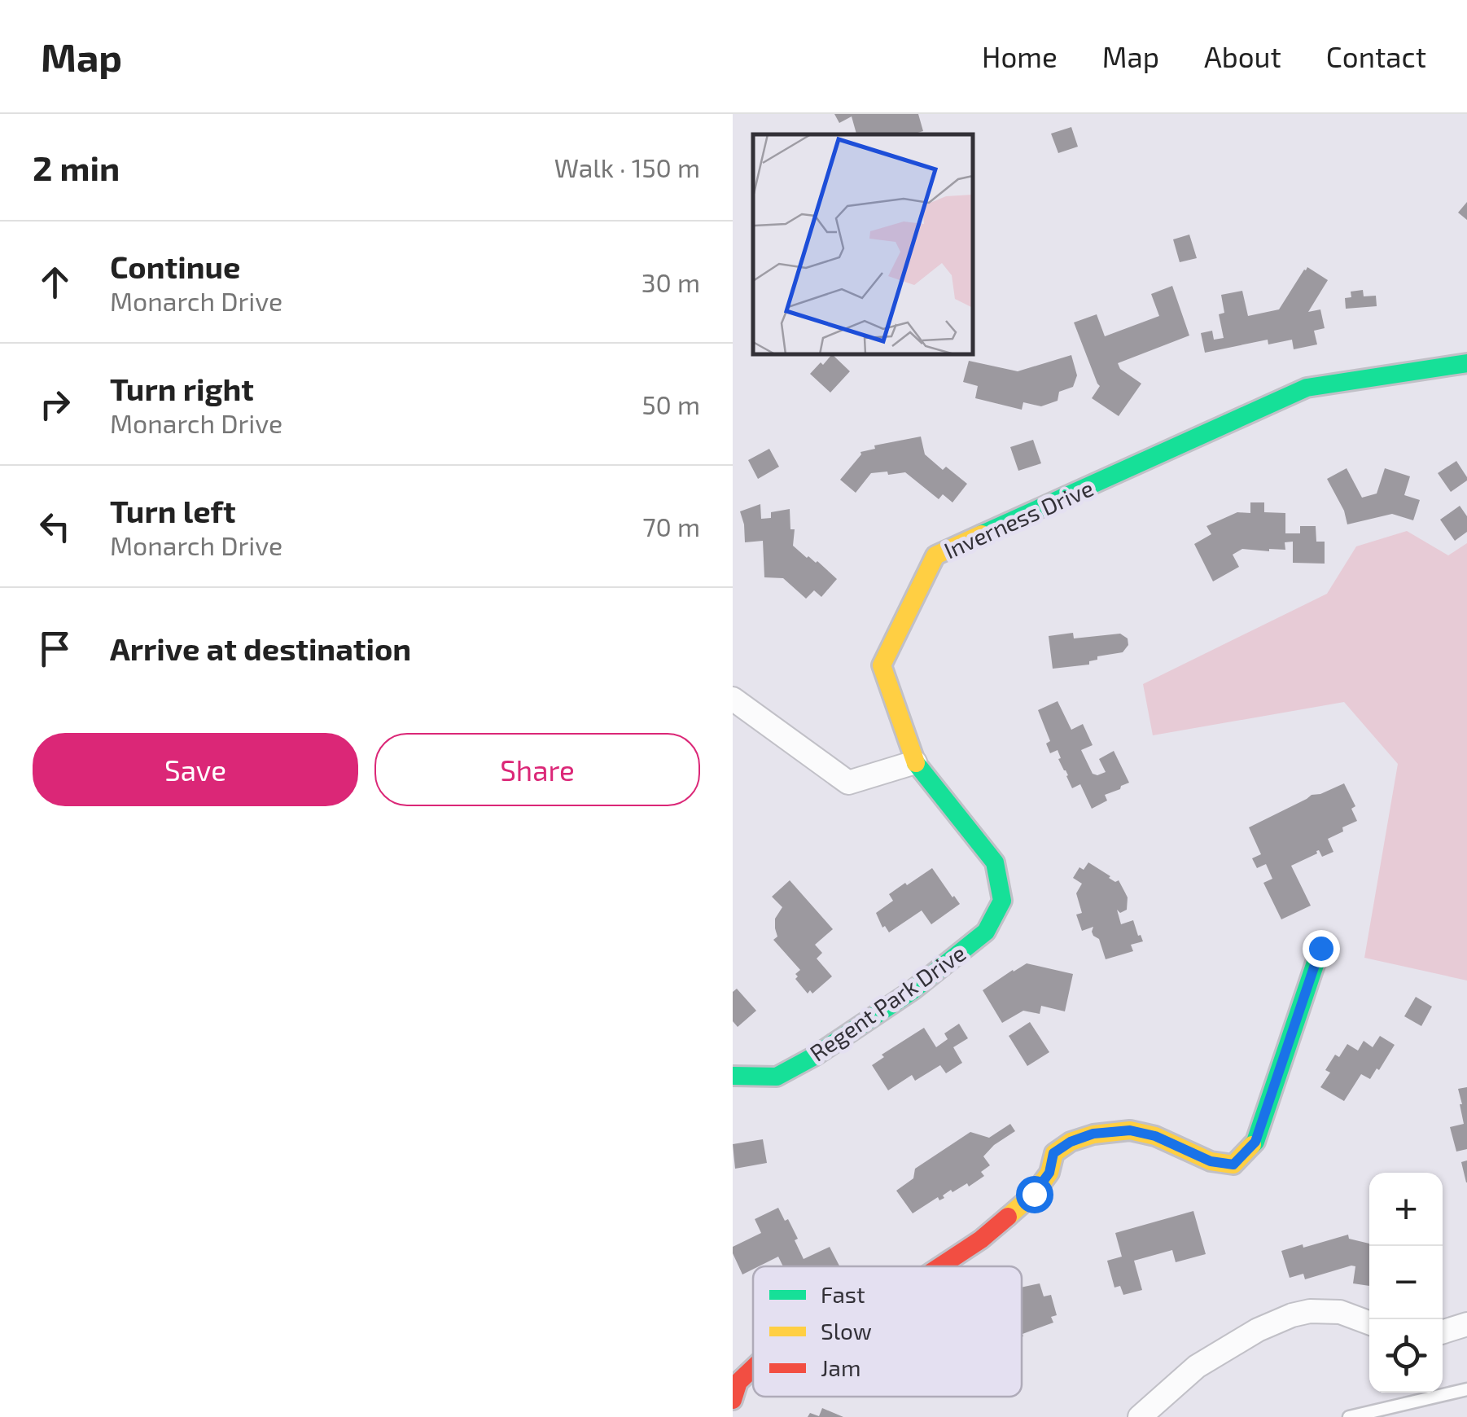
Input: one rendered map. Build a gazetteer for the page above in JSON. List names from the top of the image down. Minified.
{"streets":{"street":["Inverness Drive","Regent Park Drive"]},"crossings":[["Inverness Drive","Regent Park Drive"]],"legend":["Fast","Slow","Jam"],"page":{"header":"Map","nav":["Home","Map","About","Contact"],"heading":["2 min","Walk · 150 m"],"list":[["Continue","Monarch Drive","30 m"],["Turn right","Monarch Drive","50 m"],["Turn left","Monarch Drive","70 m"],"Arrive at destination"],"buttons":["Save","Share"],"map_buttons":["+","−"]}}
